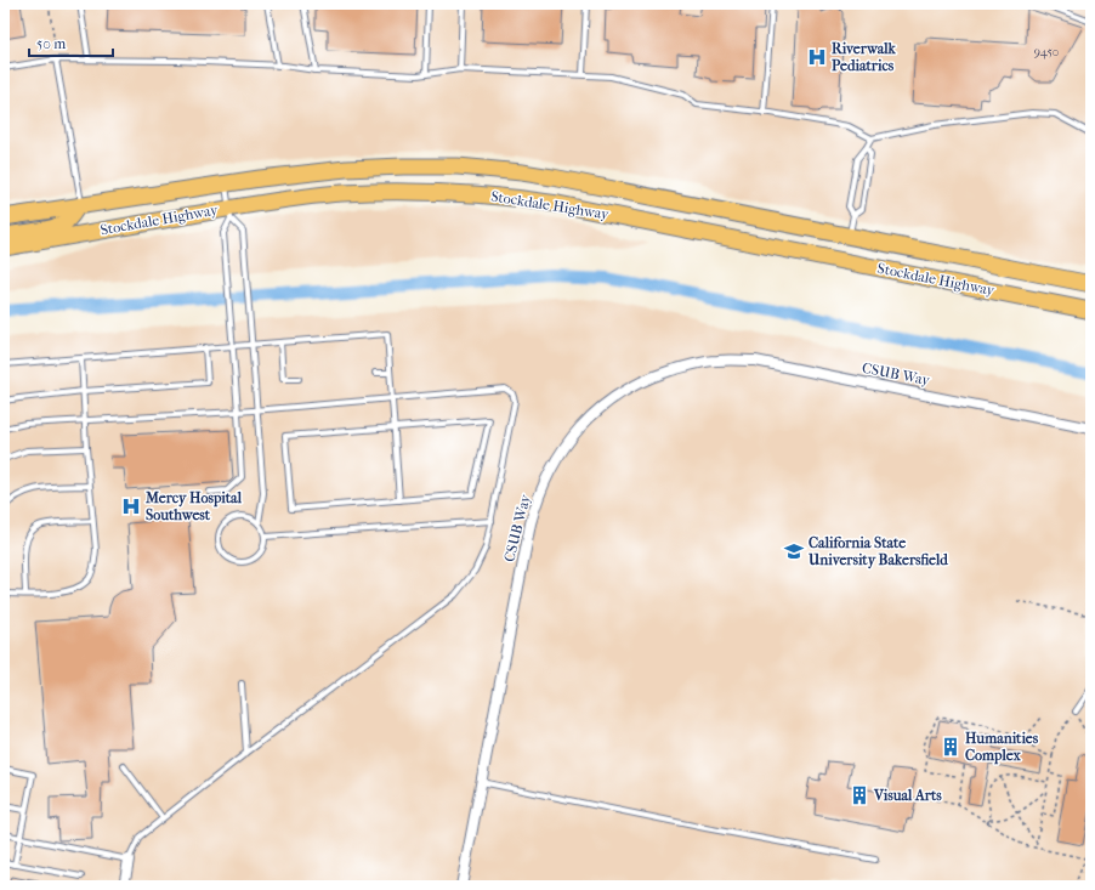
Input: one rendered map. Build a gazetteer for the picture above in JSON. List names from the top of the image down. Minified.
{"streets":{"main road":["Stockdale Highway"],"street":["CSUB Way"]},"places":{"hospital":["Riverwalk Pediatrics","Mercy Hospital Southwest"],"school or university":["California State University Bakersfield"],"building":["Humanities Complex","Visual Arts"]},"house_numbers":["9450"],"scale_bar":"50 m"}
